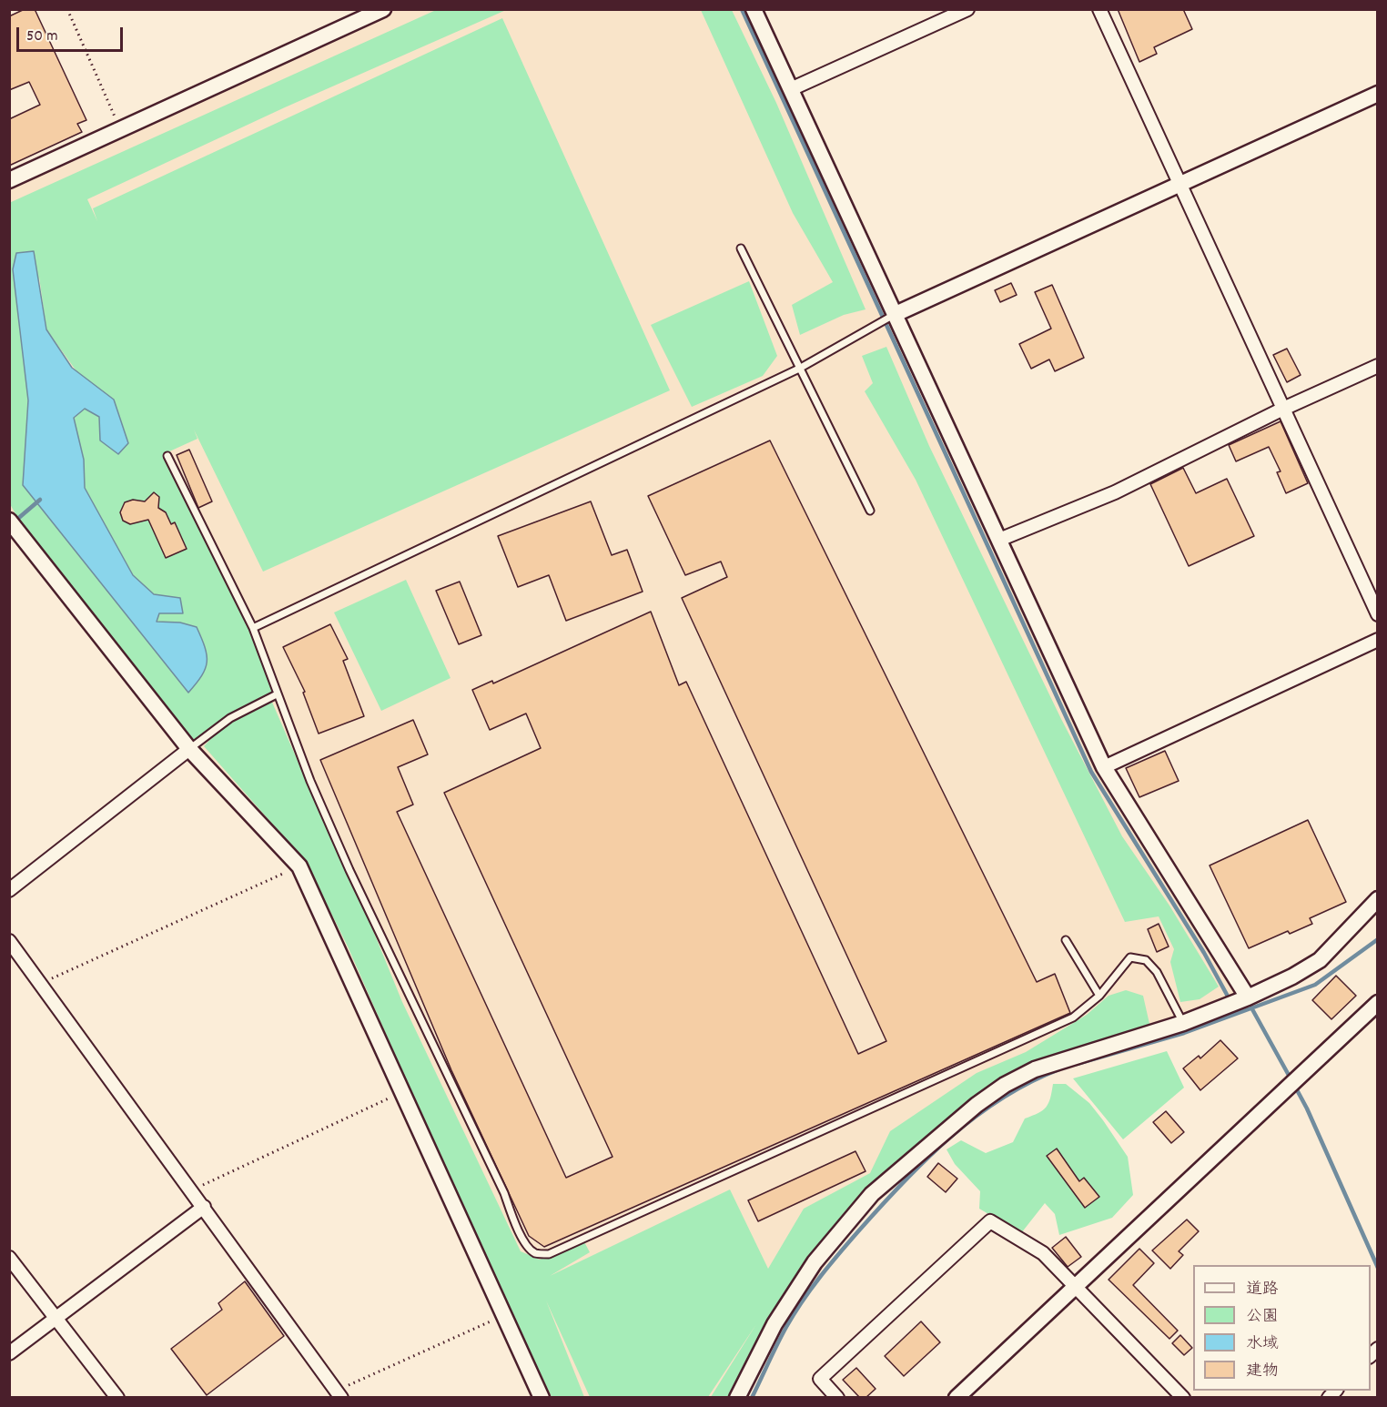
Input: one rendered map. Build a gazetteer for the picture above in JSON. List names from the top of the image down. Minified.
{"legend":["道路","公園","水域","建物"],"scale_bar":"50 m"}
